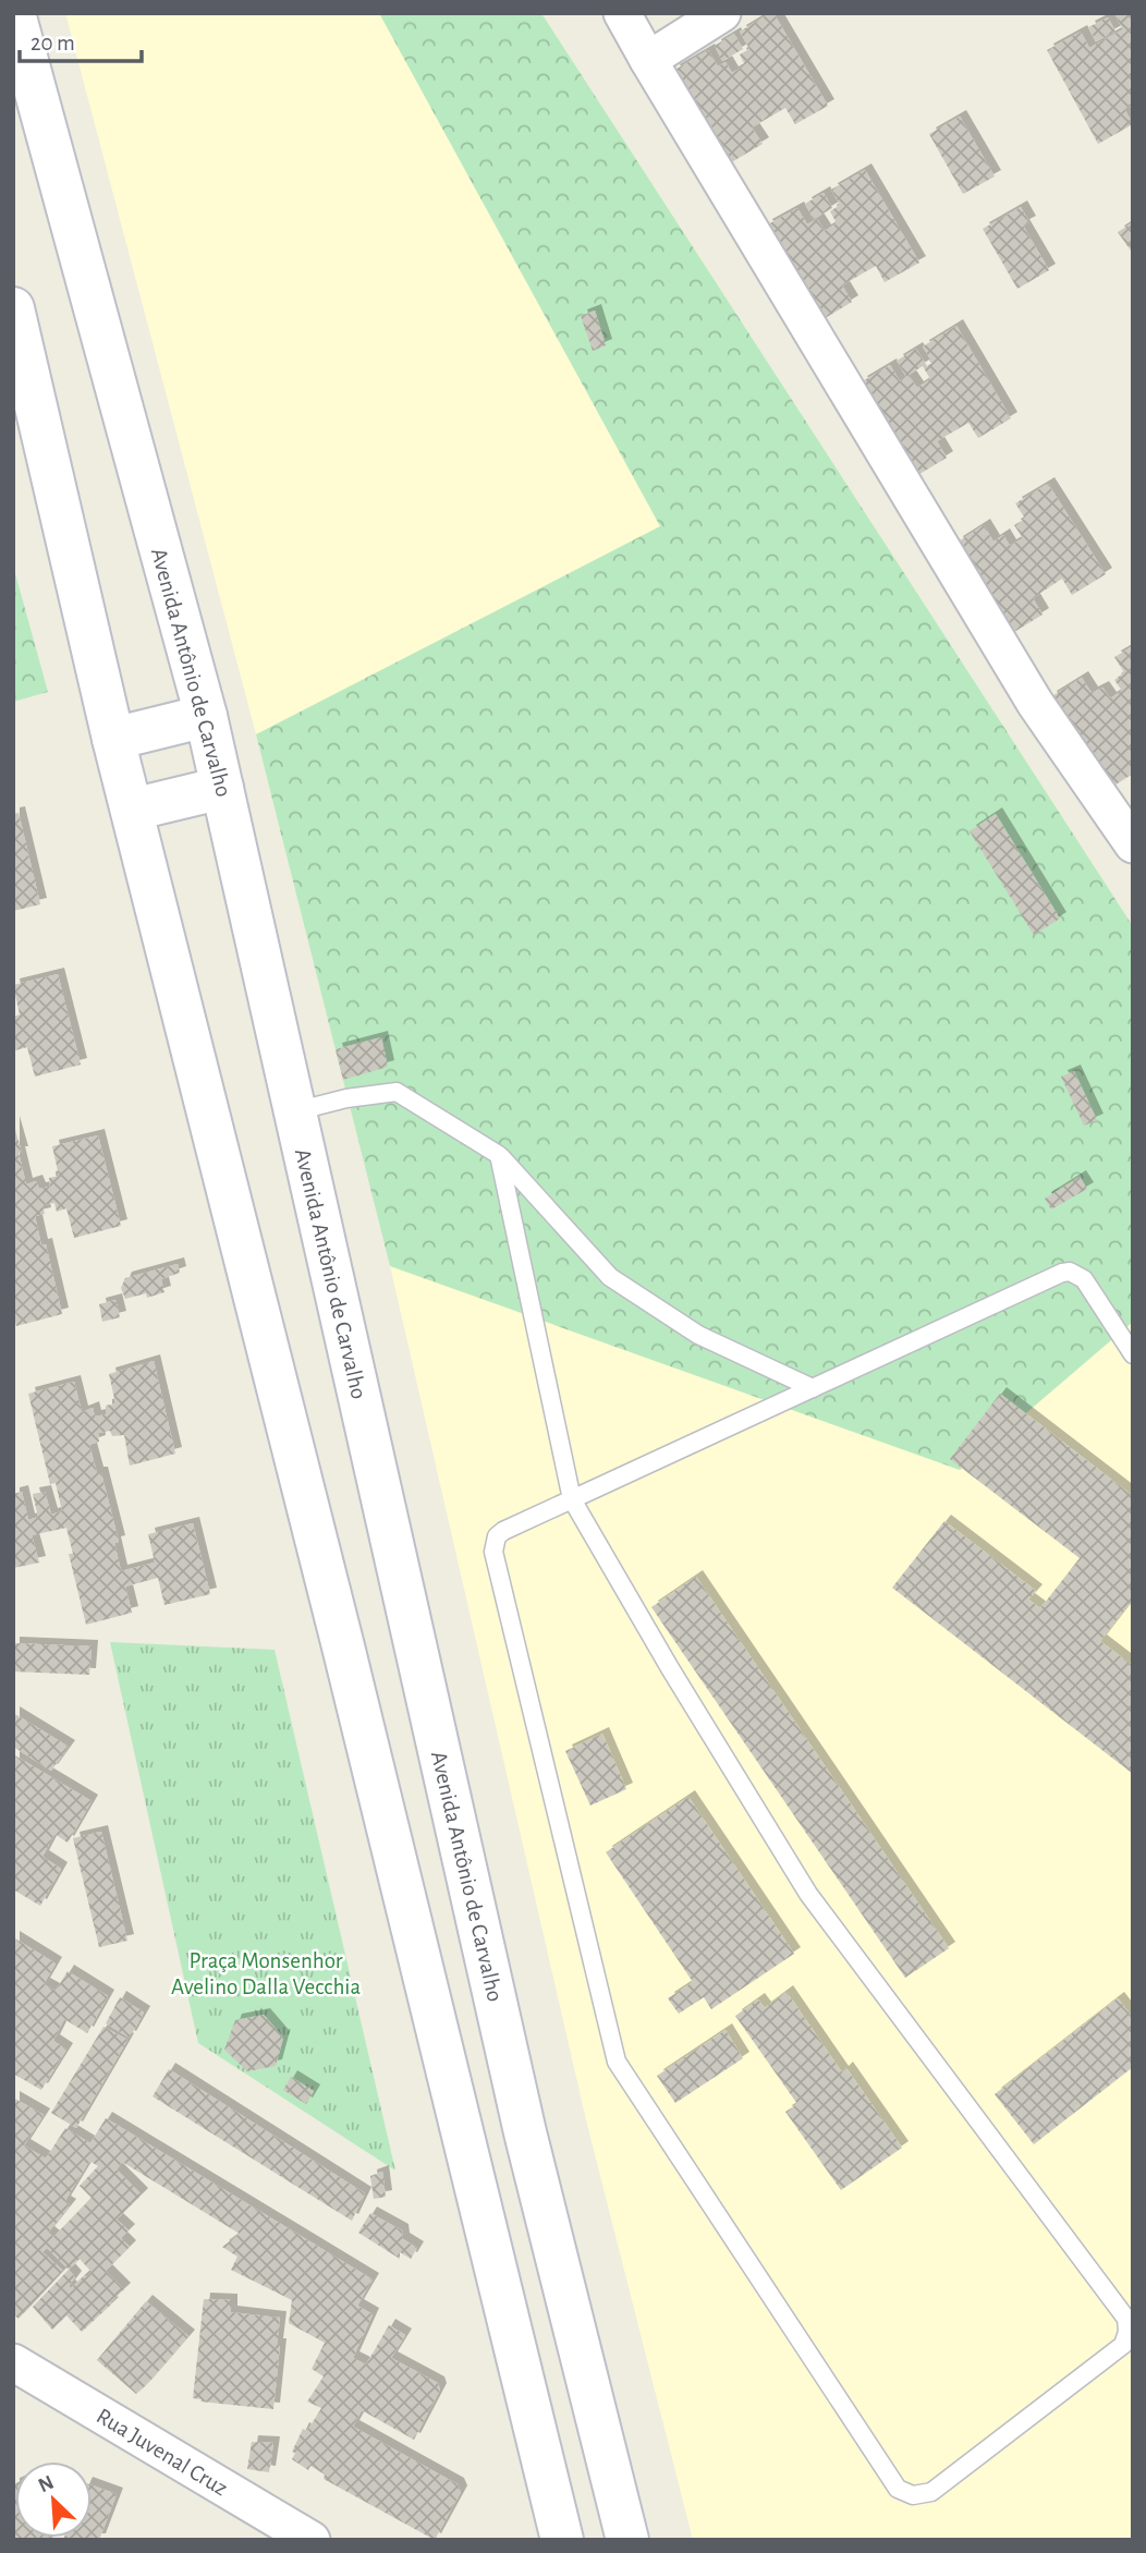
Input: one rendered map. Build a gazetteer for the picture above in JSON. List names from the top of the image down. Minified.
{"streets":{"main road":["Avenida Antônio de Carvalho"],"street":["Rua Juvenal Cruz"]},"parks":["Praça Monsenhor Avelino Dalla Vecchia"],"scale_bar":"20 m","north":"top left"}
